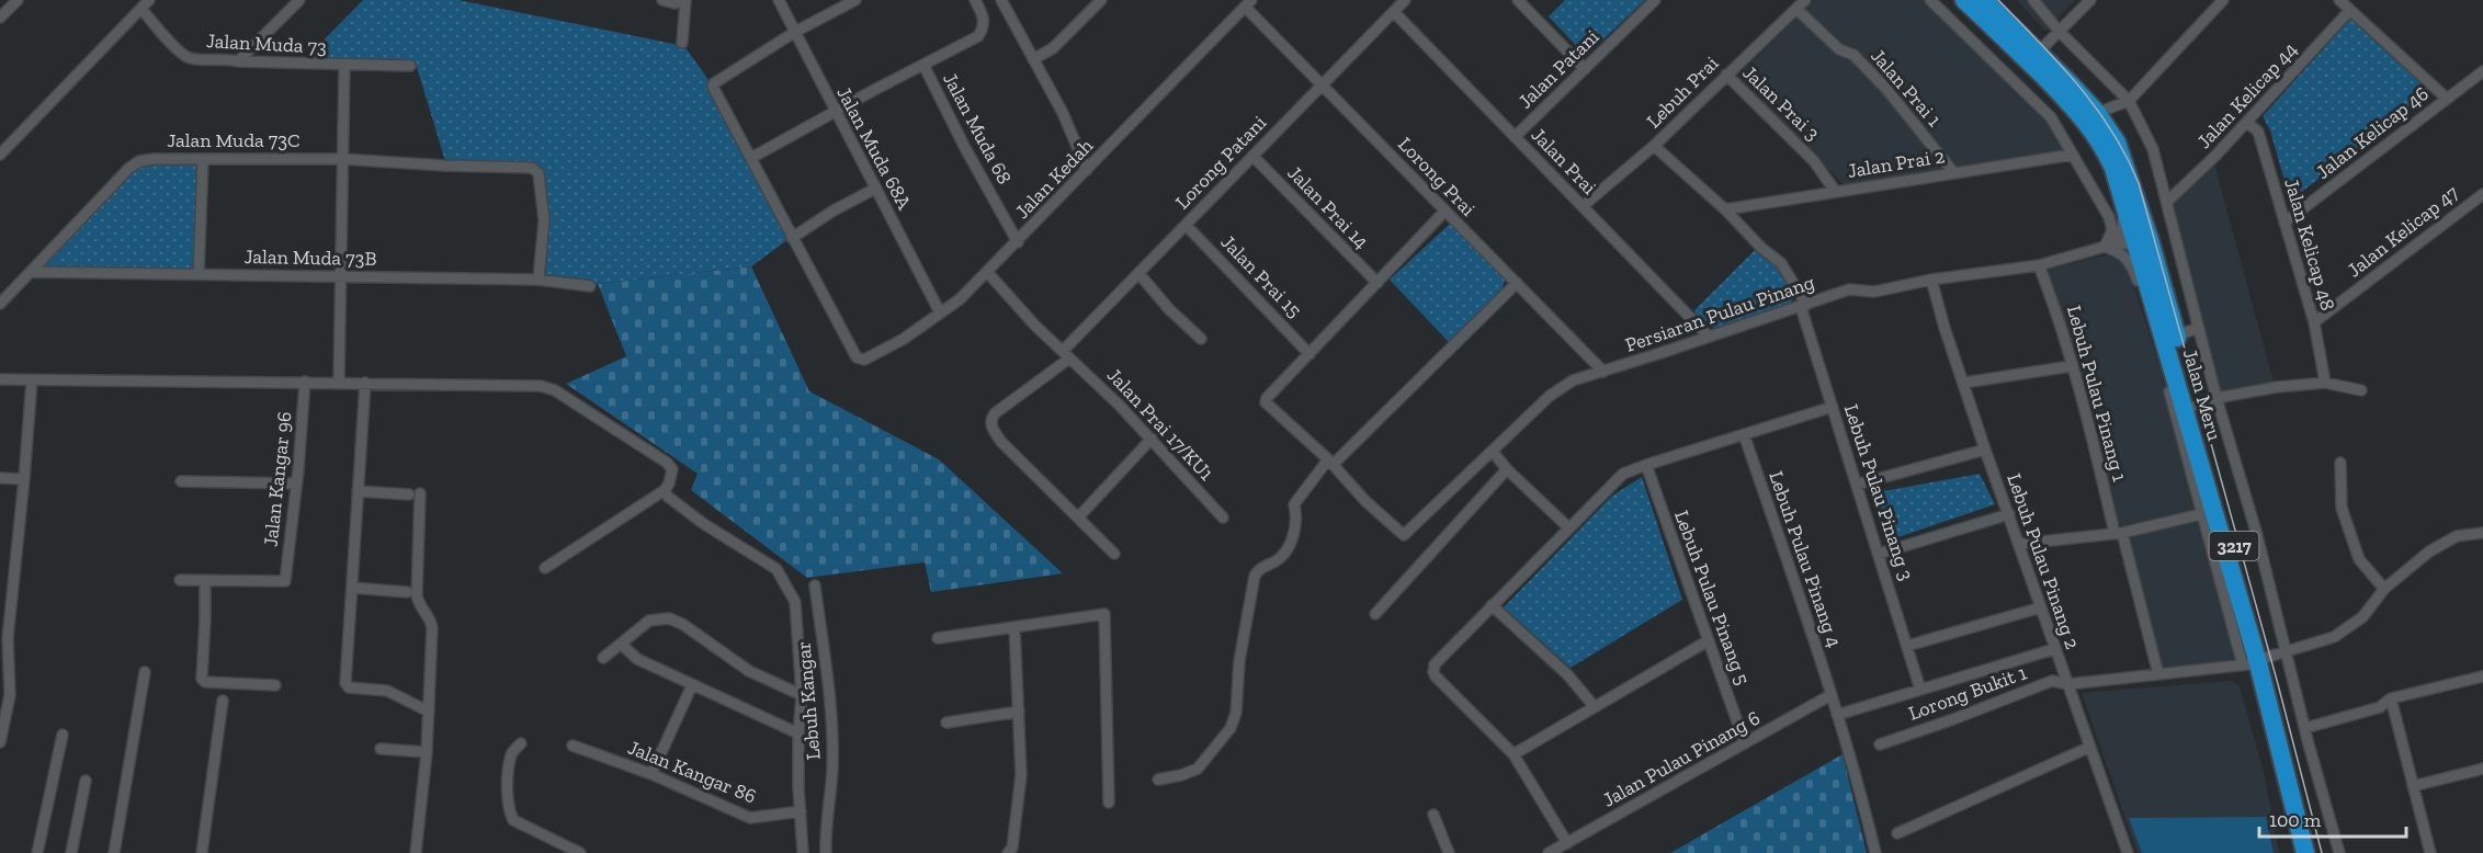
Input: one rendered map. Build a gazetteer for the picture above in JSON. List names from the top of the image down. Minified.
{"streets":{"highway":["Jalan Meru","3217"],"street":["Jalan Muda 73","Jalan Patani","Jalan Prai 1","Lebuh Prai","Jalan Kelicap 44","Jalan Prai 3","Jalan Muda 68","Jalan Kelicap 46","Jalan Muda 73C","Jalan Muda 68A","Jalan Prai","Lorong Patani","Jalan Prai 2","Lorong Prai","Jalan Kedah","Jalan Prai 14","Jalan Kelicap 47","Jalan Kelicap 48","Jalan Muda 73B","Jalan Prai 15","Persiaran Pulau Pinang","Lebuh Pulau Pinang 1","Jalan Prai 17/KU1","Jalan Kangar 96","Lebuh Pulau Pinang 3","Lebuh Pulau Pinang 4","Lebuh Pulau Pinang 2","Lebuh Pulau Pinang 5","Lorong Bukit 1","Lebuh Kangar","Jalan Pulau Pinang 6","Jalan Kangar 86"]},"crossings":[["Jalan Patani","Jalan Prai"],["Jalan Prai 1","Lebuh Prai"],["Jalan Prai 1","Jalan Prai 2"],["Lebuh Prai","Jalan Prai 3"],["Lebuh Prai","Jalan Prai"],["Lebuh Prai","Lebuh Pulau Pinang 3"],["Jalan Kelicap 44","Jalan Kelicap 48"],["Jalan Prai 3","Jalan Prai 2"],["Jalan Muda 68","Jalan Kedah"],["Jalan Kelicap 46","Jalan Kelicap 48"],["Jalan Muda 73C","Jalan Muda 73B"],["Jalan Muda 68A","Jalan Kedah"],["Jalan Prai","Lorong Patani"],["Jalan Prai","Persiaran Pulau Pinang"],["Lorong Patani","Lorong Prai"],["Lorong Patani","Jalan Prai 14"],["Lorong Patani","Jalan Prai 15"],["Lorong Patani","Jalan Prai 17/KU1"],["Jalan Prai 2","Lebuh Pulau Pinang 3"],["Lorong Prai","Jalan Kedah"],["Lorong Prai","Persiaran Pulau Pinang"],["Jalan Kedah","Jalan Prai 17/KU1"],["Jalan Kelicap 47","Jalan Kelicap 48"],["Persiaran Pulau Pinang","Lebuh Pulau Pinang 1"],["Persiaran Pulau Pinang","Jalan Meru"],["Persiaran Pulau Pinang","Lebuh Pulau Pinang 3"],["Persiaran Pulau Pinang","Lebuh Pulau Pinang 2"],["Lebuh Pulau Pinang 1","Lorong Bukit 1"],["Jalan Meru","Lorong Bukit 1"],["Lebuh Pulau Pinang 4","Jalan Pulau Pinang 6"],["Lebuh Pulau Pinang 2","Lorong Bukit 1"],["Lebuh Pulau Pinang 5","Jalan Pulau Pinang 6"]],"scale_bar":"100 m"}
